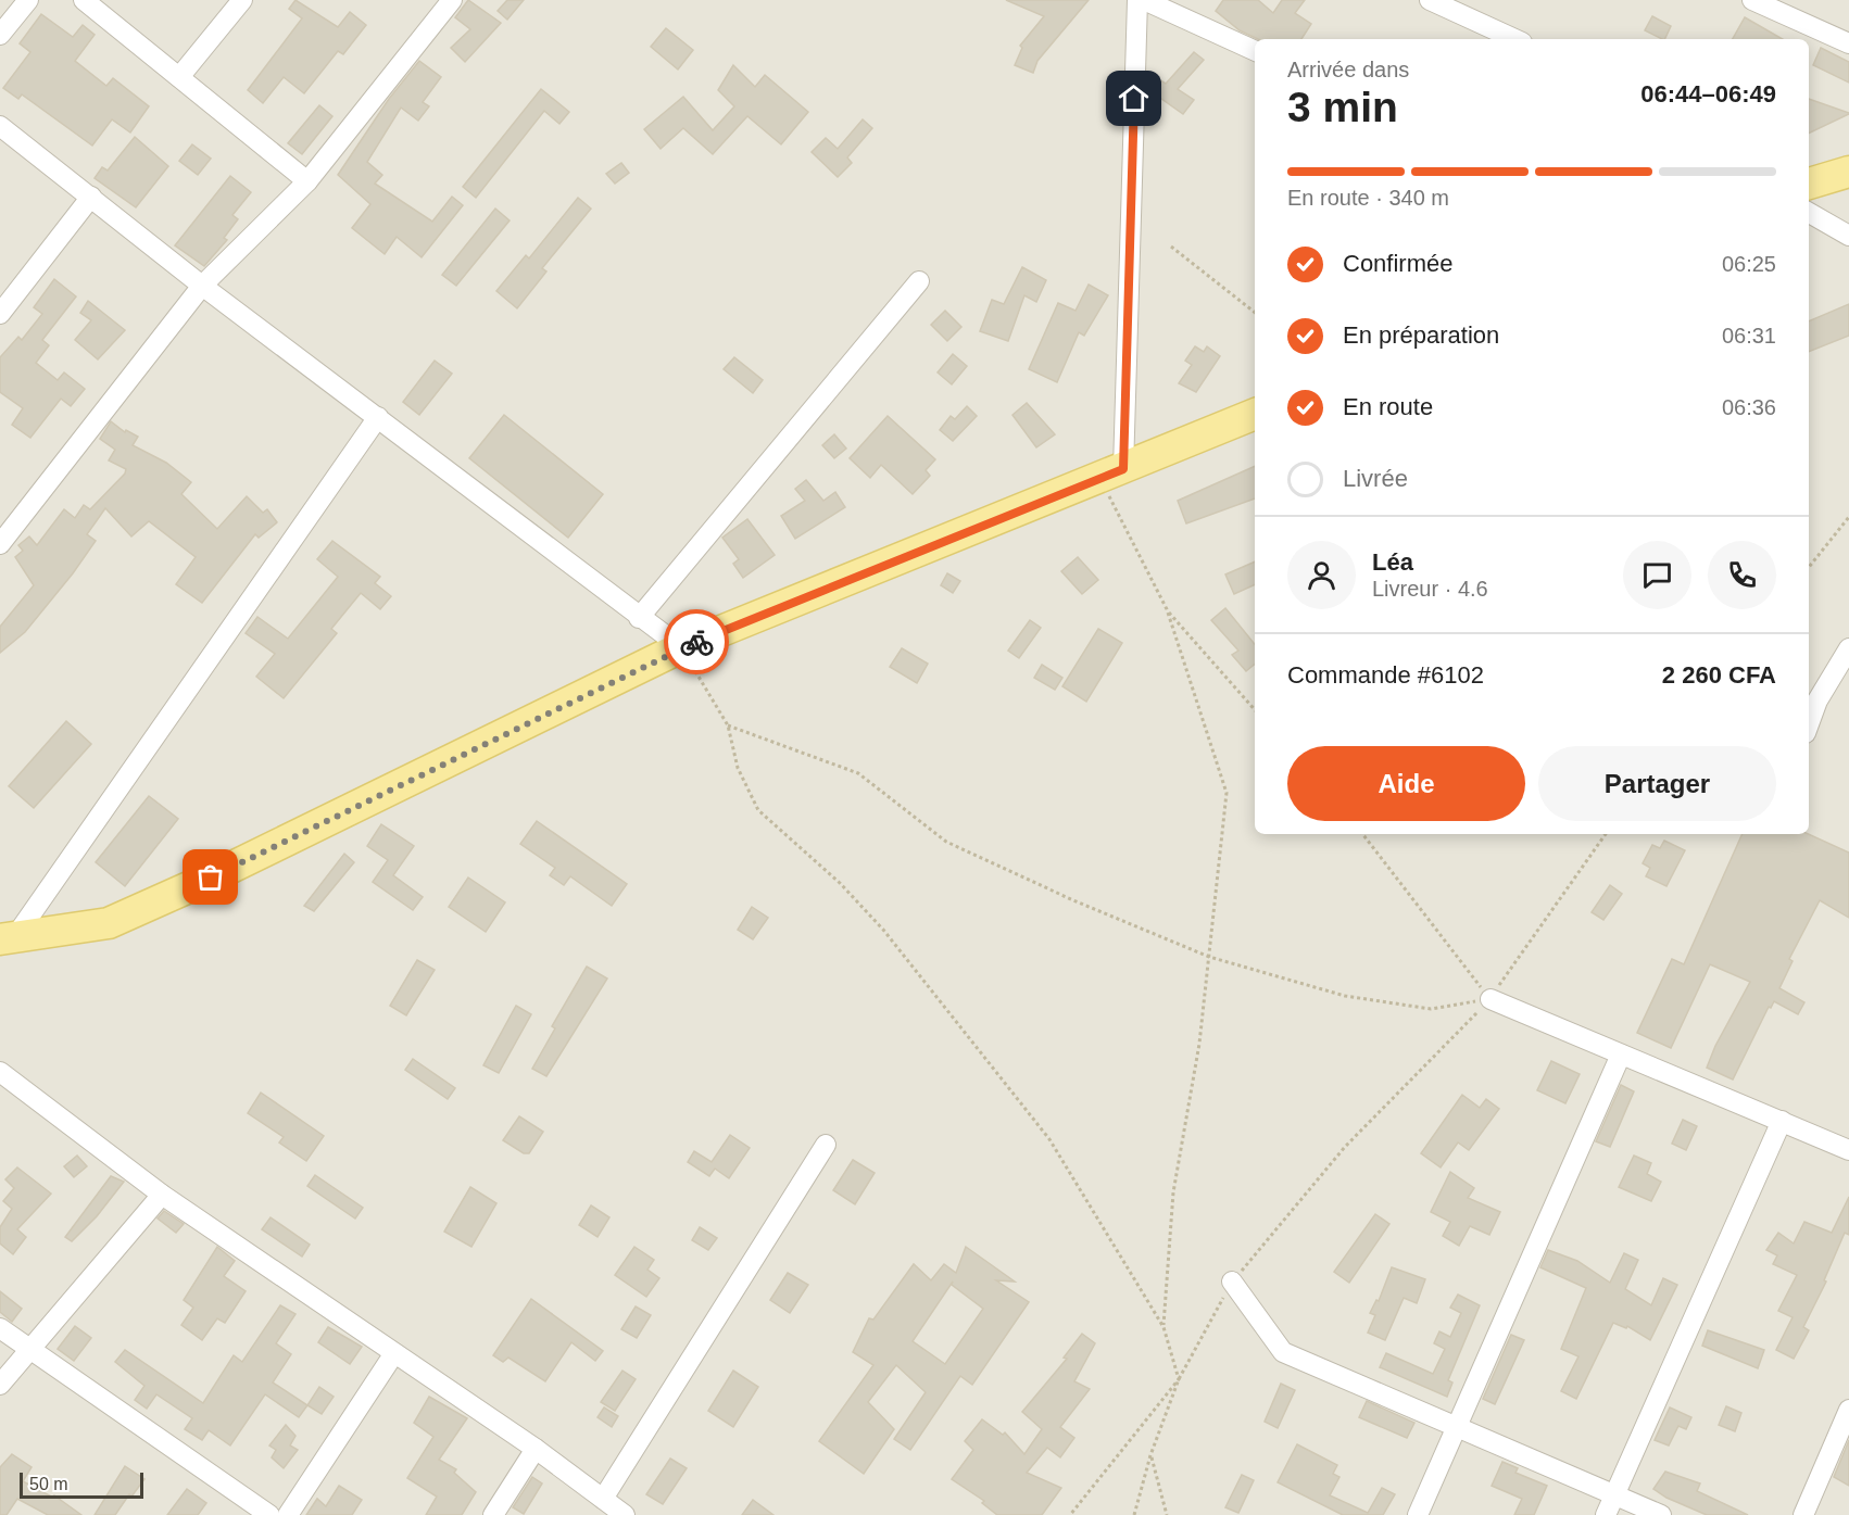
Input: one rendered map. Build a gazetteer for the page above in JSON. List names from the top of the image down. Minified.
{"scale_bar":"50 m","page":{"heading":["3 min","Arrivée dans","06:44–06:49"],"panel":["Léa","Livreur · 4.6","Commande #6102","2 260 CFA"],"bar":"En route · 340 m","list":[["Confirmée","06:25"],["En préparation","06:31"],["En route","06:36"],"Livrée"],"buttons":["Aide","Partager"],"scale":"50 m"}}
